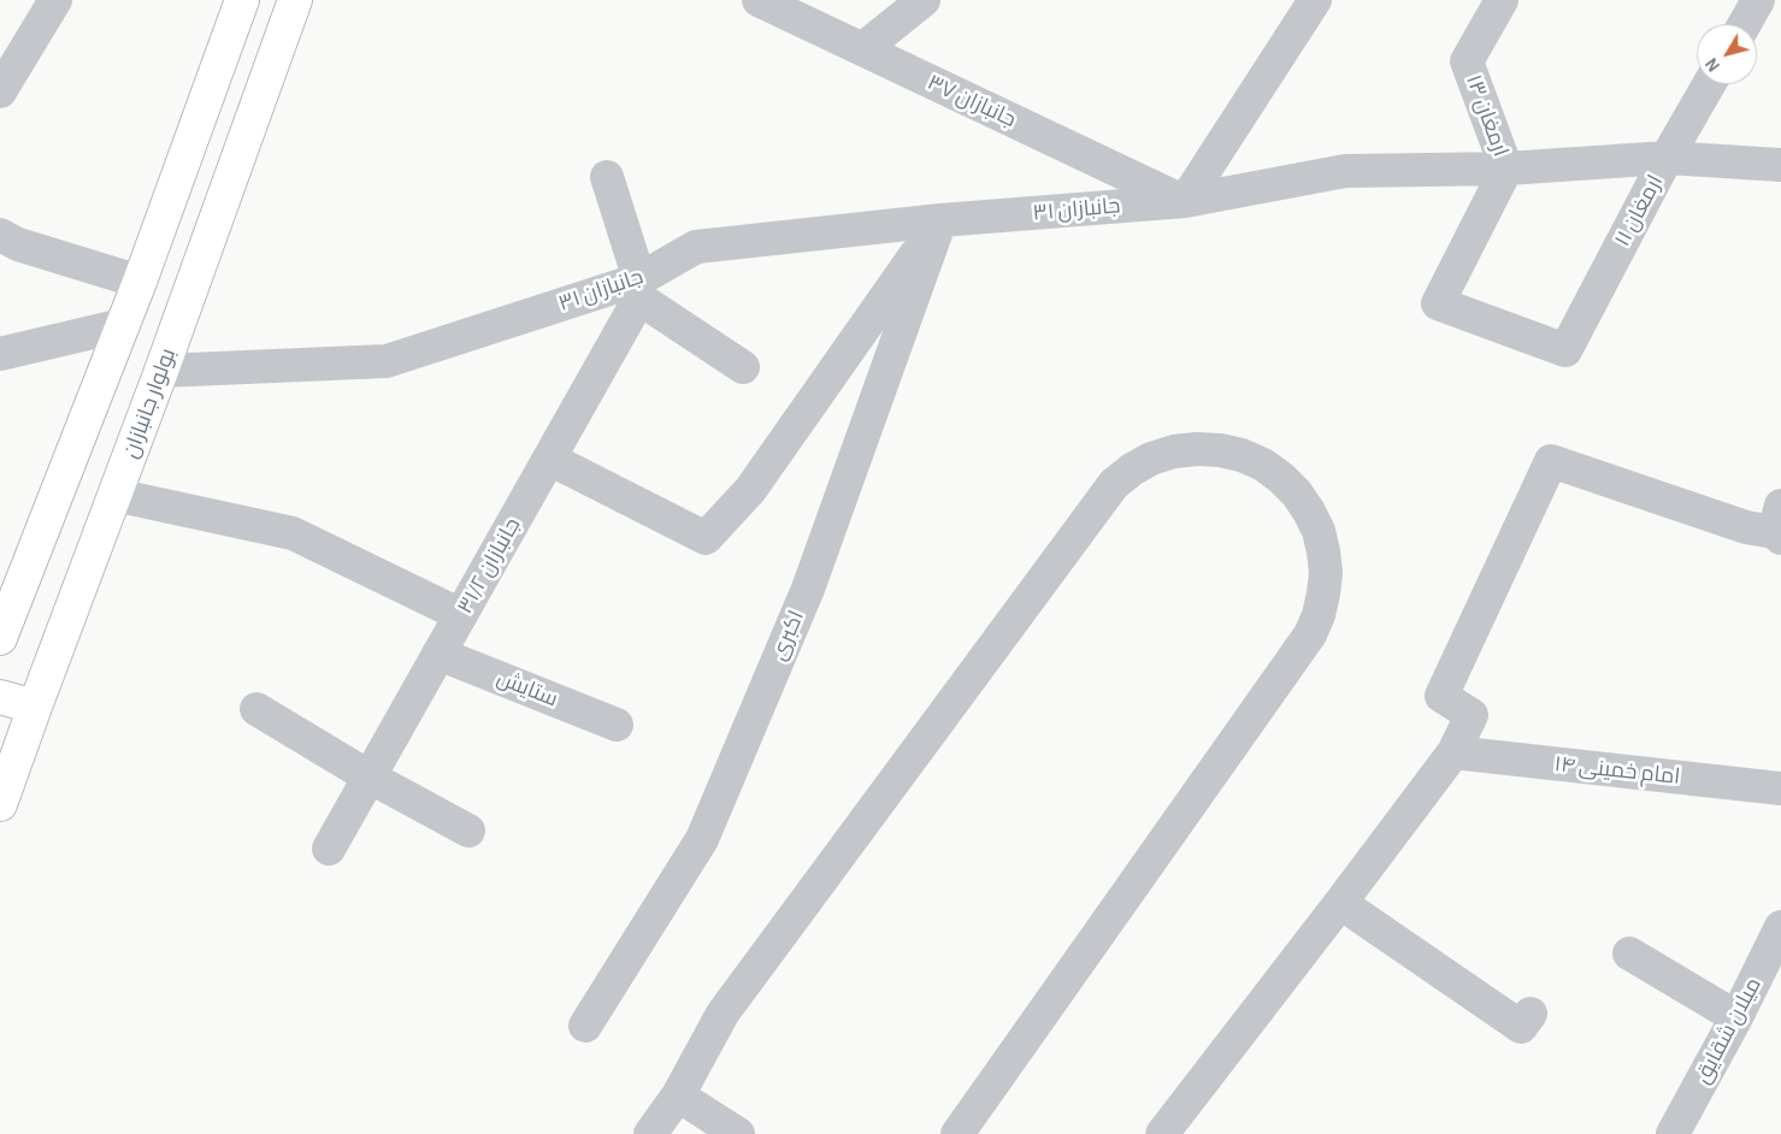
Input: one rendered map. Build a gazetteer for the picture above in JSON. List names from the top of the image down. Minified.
{"streets":{"main road":["بولوار جانبازان"],"street":["جانبازان ۳۷","ارمغان ۱۳","جانبازان ۳۱","ارمغان ۱۱","جانبازان ۳۱/۲","اکبری","ستایش","امام خمینی ۱۴","میلان شقایق"]},"crossings":[["جانبازان ۳۷","جانبازان ۳۱"],["ارمغان ۱۳","جانبازان ۳۱"],["ارمغان ۱۳","ارمغان ۱۱"],["جانبازان ۳۱","ارمغان ۱۱"],["جانبازان ۳۱","بولوار جانبازان"],["جانبازان ۳۱","جانبازان ۳۱/۲"],["جانبازان ۳۱","اکبری"],["جانبازان ۳۱/۲","ستایش"]],"north":"bottom left"}
